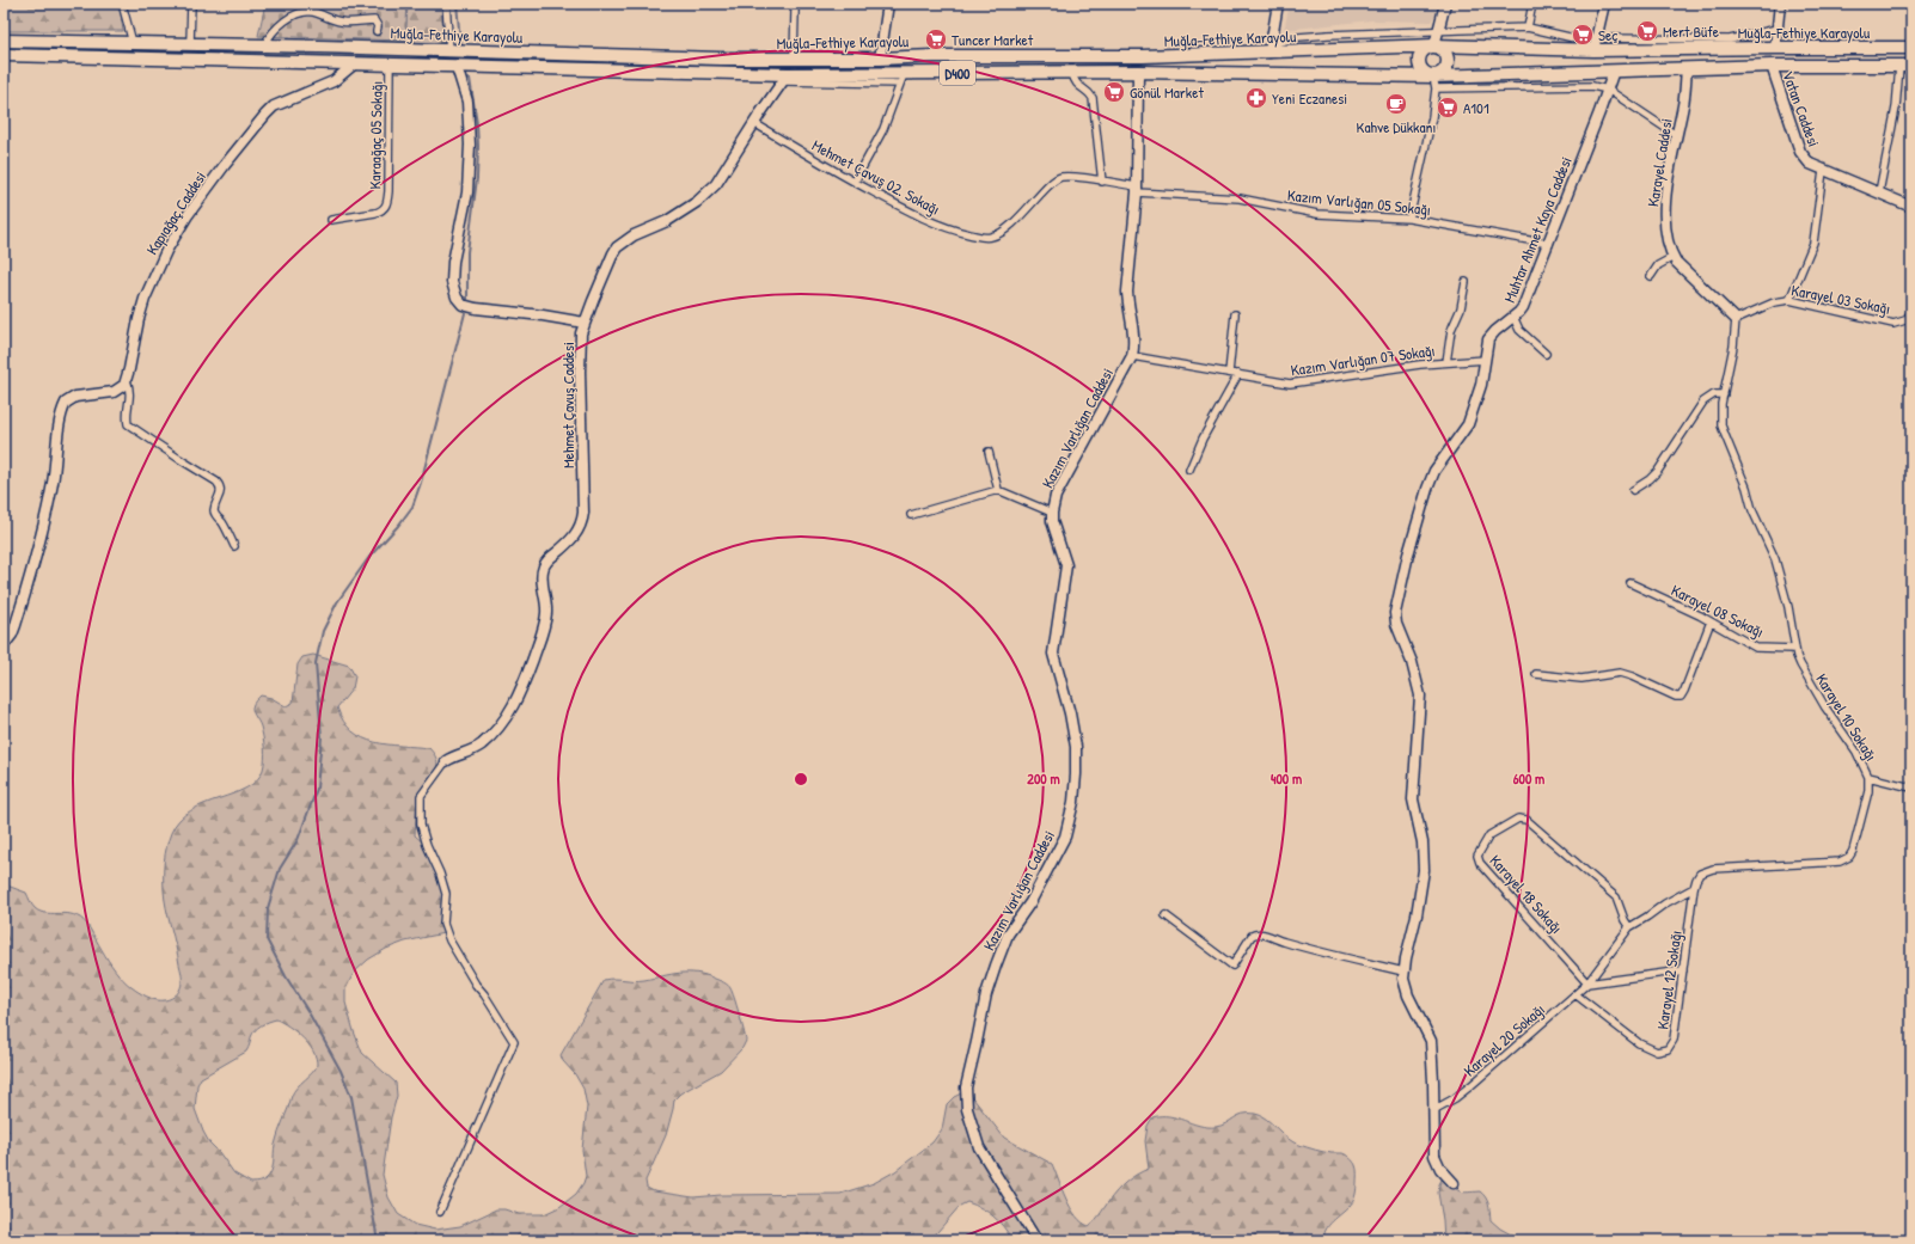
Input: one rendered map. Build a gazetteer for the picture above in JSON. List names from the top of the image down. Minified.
{"streets":{"highway":["Muğla-Fethiye Karayolu","D400"],"street":["Vatan Caddesi","Karaağaç 05 Sokağı","Karayel Caddesi","Mehmet Çavuş 02. Sokağı","Kazım Varlığan 05 Sokağı","Kapıağaç Caddesi","Muhtar Ahmet Kaya Caddesi","Karayel 03 Sokağı","Kazım Varlığan 07 Sokağı","Mehmet Çavuş Caddesi","Kazım Varlığan Caddesi","Karayel 08 Sokağı","Karayel 10 Sokağı","Karayel 18 Sokağı","Karayel 12 Sokağı","Karayel 20 Sokağı"]},"crossings":[["Muğla-Fethiye Karayolu","Vatan Caddesi"],["Muğla-Fethiye Karayolu","Karaağaç 05 Sokağı"],["Muğla-Fethiye Karayolu","Karayel Caddesi"],["Muğla-Fethiye Karayolu","Kapıağaç Caddesi"],["Muğla-Fethiye Karayolu","Muhtar Ahmet Kaya Caddesi"],["Muğla-Fethiye Karayolu","Mehmet Çavuş Caddesi"],["Muğla-Fethiye Karayolu","Kazım Varlığan Caddesi"],["Karayel Caddesi","Karayel 03 Sokağı"],["Karayel Caddesi","Karayel 10 Sokağı"],["Mehmet Çavuş 02. Sokağı","Kazım Varlığan 05 Sokağı"],["Mehmet Çavuş 02. Sokağı","Mehmet Çavuş Caddesi"],["Kazım Varlığan 05 Sokağı","Muhtar Ahmet Kaya Caddesi"],["Kazım Varlığan 05 Sokağı","Kazım Varlığan Caddesi"],["Muhtar Ahmet Kaya Caddesi","Kazım Varlığan 07 Sokağı"],["Muhtar Ahmet Kaya Caddesi","Karayel 20 Sokağı"],["Karayel 03 Sokağı","Karayel 10 Sokağı"],["Kazım Varlığan 07 Sokağı","Kazım Varlığan Caddesi"],["Karayel 08 Sokağı","Karayel 10 Sokağı"],["Karayel 10 Sokağı","Karayel 18 Sokağı"],["Karayel 10 Sokağı","Karayel 12 Sokağı"],["Karayel 10 Sokağı","Karayel 20 Sokağı"],["Karayel 18 Sokağı","Karayel 20 Sokağı"],["Karayel 12 Sokağı","Karayel 20 Sokağı"]],"places":{"supermarket":["Mert Büfe","Seç","Tuncer Market","Gönül Market","A101"],"pharmacy":["Yeni Eczanesi"],"cafe":["Kahve Dükkanı"]},"rings":["200 m","400 m","600 m"]}
